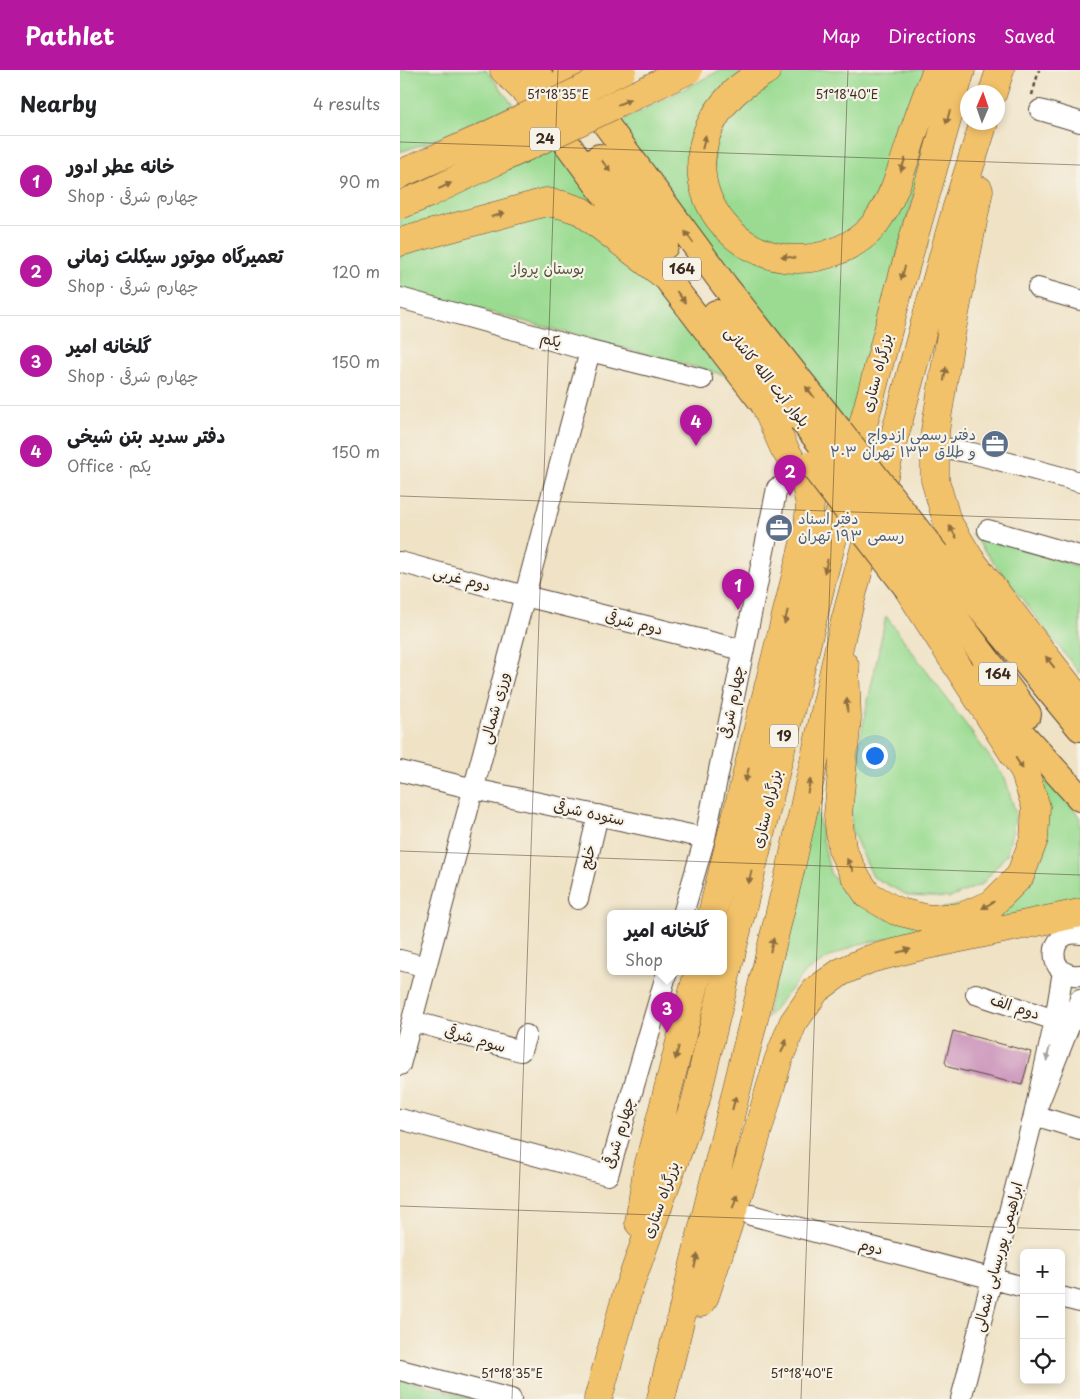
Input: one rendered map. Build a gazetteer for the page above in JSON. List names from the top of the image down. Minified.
{"streets":{"highway":["24","بزرگراه ستاری","19"],"main road":["164","بلوار آیت الله کاشانی"],"street":["یکم","دوم غربی","دوم شرقی","چهارم شرقی","ورزی شمالی","ستوده شرقی","خلج","دوم الف","سوم شرقی","دوم","ابراهیمی پوربسابی شمالی"]},"crossings":[["24","بلوار آیت الله کاشانی"],["یکم","ورزی شمالی"],["دوم غربی","دوم شرقی"],["دوم غربی","ورزی شمالی"],["دوم شرقی","چهارم شرقی"],["دوم شرقی","ورزی شمالی"],["چهارم شرقی","ستوده شرقی"],["ورزی شمالی","ستوده شرقی"],["ورزی شمالی","سوم شرقی"],["ستوده شرقی","خلج"],["دوم الف","ابراهیمی پوربسابی شمالی"],["دوم","ابراهیمی پوربسابی شمالی"]],"parks":["بوستان پرواز"],"places":{"office":["دفتر رسمی ازدواج ۲۰۳ و طلاق ۱۳۳ تهران","دفتر اسناد رسمی ۱۹۳ تهران"]},"north":"top","page":{"header":"Pathlet","nav":["Map","Directions","Saved"],"heading":["Nearby","4 results"],"list":[{"mark":"1","name":"خانه عطر ادور","note":"Shop · چهارم شرقی","value":"90 m"},{"mark":"2","name":"تعمیرگاه موتور سیکلت زمانی","note":"Shop · چهارم شرقی","value":"120 m"},{"mark":"3","name":"گلخانه امیر","note":"Shop · چهارم شرقی","value":"150 m"},{"mark":"4","name":"دفتر سدید بتن شیخی","note":"Office · یکم","value":"150 m"}],"pins":["4","2","1","3"],"popup":["گلخانه امیر","Shop"],"map_buttons":["+","−"]},"coordinates":["51°18'35\"E","51°18'40\"E"]}
